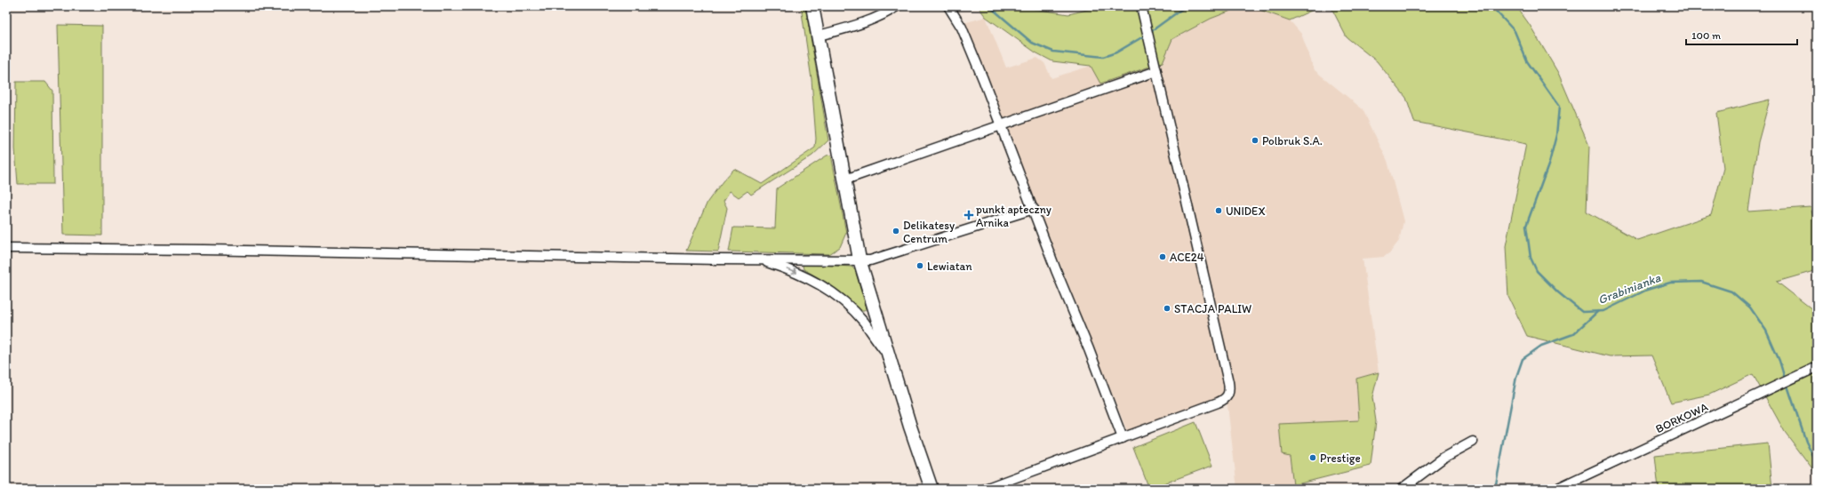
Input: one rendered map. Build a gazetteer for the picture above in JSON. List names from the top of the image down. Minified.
{"streets":{"street":["BORKOWA"]},"water":["Grabinianka"],"places":{"other":["Polbruk S.A.","UNIDEX","Delikatesy Centrum","ACE24","Lewiatan","STACJA PALIW","Prestige"],"health":["punkt apteczny Arnika"]},"scale_bar":"100 m"}
